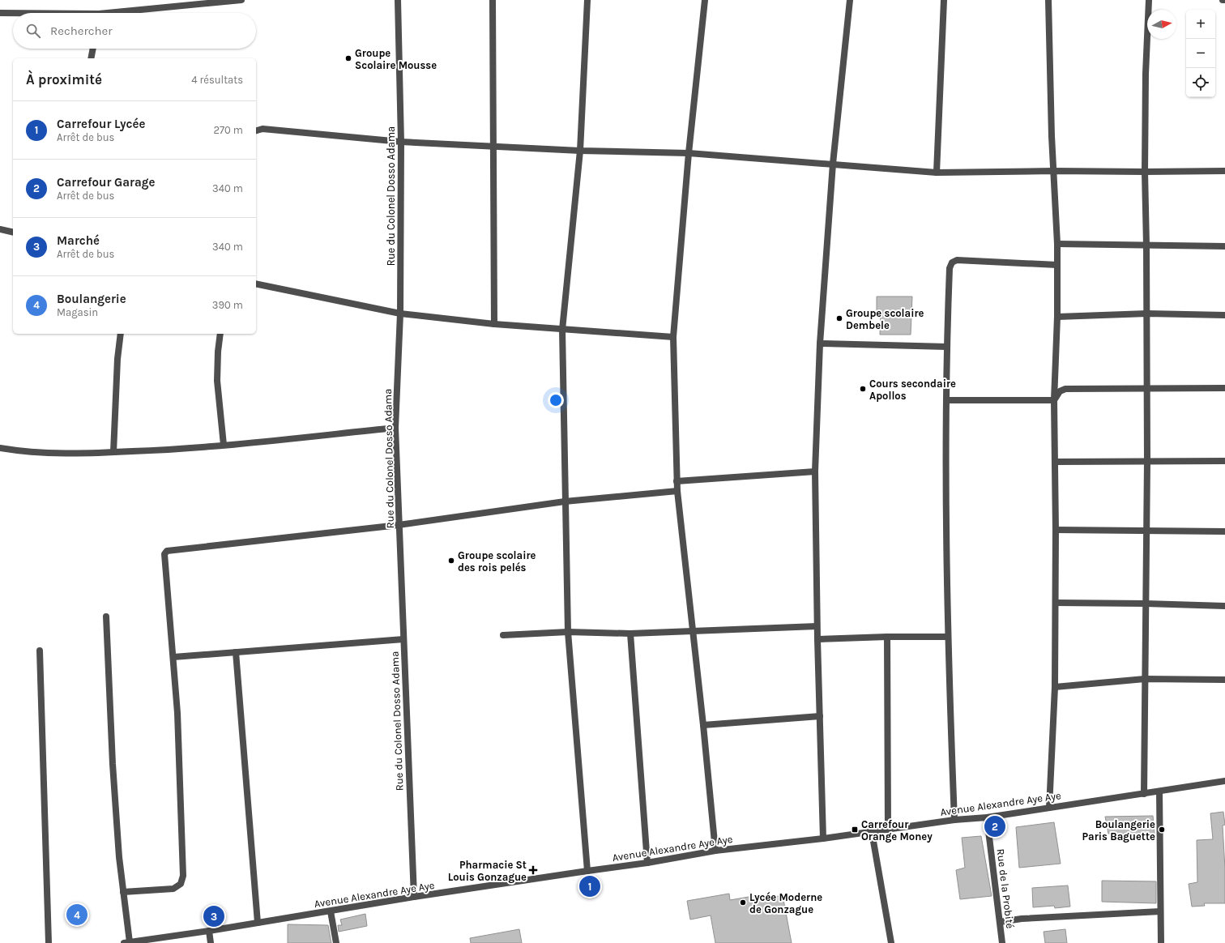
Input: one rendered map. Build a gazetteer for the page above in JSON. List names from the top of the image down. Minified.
{"streets":{"street":["Rue du Colonel Dosso Adama","Avenue Alexandre Aye Aye","Rue de la Probité"]},"crossings":[["Rue du Colonel Dosso Adama","Avenue Alexandre Aye Aye"],["Avenue Alexandre Aye Aye","Rue de la Probité"]],"places":{"other":["Groupe Scolaire Mousse","Groupe scolaire Dembele","Cours secondaire Apollos","Groupe scolaire des rois pelés","Boulangerie Paris Baguette","Lycée Moderne de Gonzague"],"transit":["Carrefour Orange Money"],"health":["Pharmacie St Louis Gonzague"]},"north":"right","page":{"map_buttons":["+","−"],"search":"Rechercher","heading":["À proximité","4 résultats"],"list":[{"mark":"1","name":"Carrefour Lycée","note":"Arrêt de bus","value":"270 m"},{"mark":"2","name":"Carrefour Garage","note":"Arrêt de bus","value":"340 m"},{"mark":"3","name":"Marché","note":"Arrêt de bus","value":"340 m"},{"mark":"4","name":"Boulangerie","note":"Magasin","value":"390 m"}],"pins":["2","1","4","3"]}}
